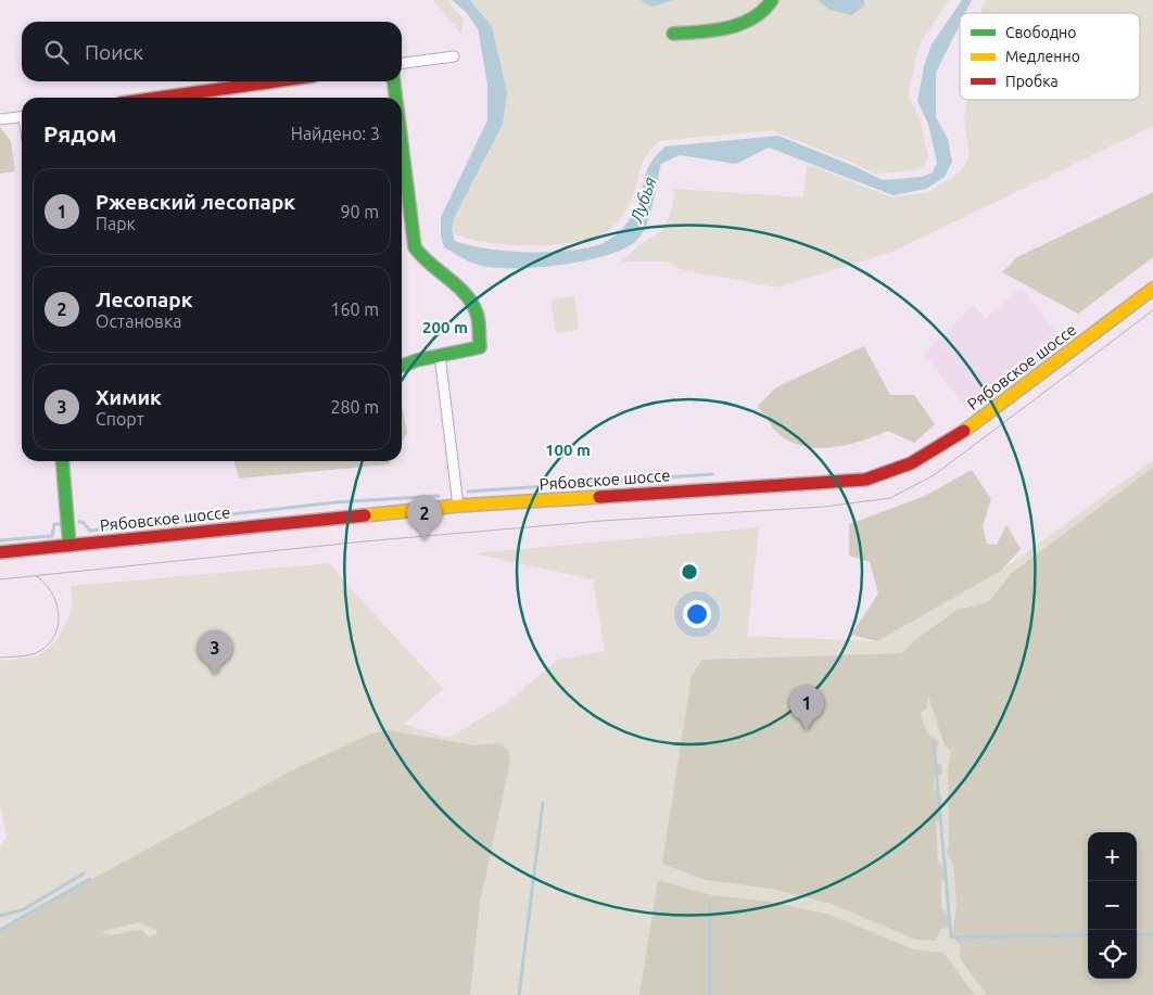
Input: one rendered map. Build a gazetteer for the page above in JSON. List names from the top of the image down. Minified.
{"streets":{"main road":["Рябовское шоссе"]},"water":["Лубья"],"legend":["Свободно","Медленно","Пробка"],"page":{"search":"Поиск","heading":["Рядом","Найдено: 3"],"list":[{"mark":"1","name":"Ржевский лесопарк","note":"Парк","value":"90 m"},{"mark":"2","name":"Лесопарк","note":"Остановка","value":"160 m"},{"mark":"3","name":"Химик","note":"Спорт","value":"280 m"}],"pins":["2","3","1"],"map_buttons":["+","−"]},"rings":["200 m","100 m"]}
